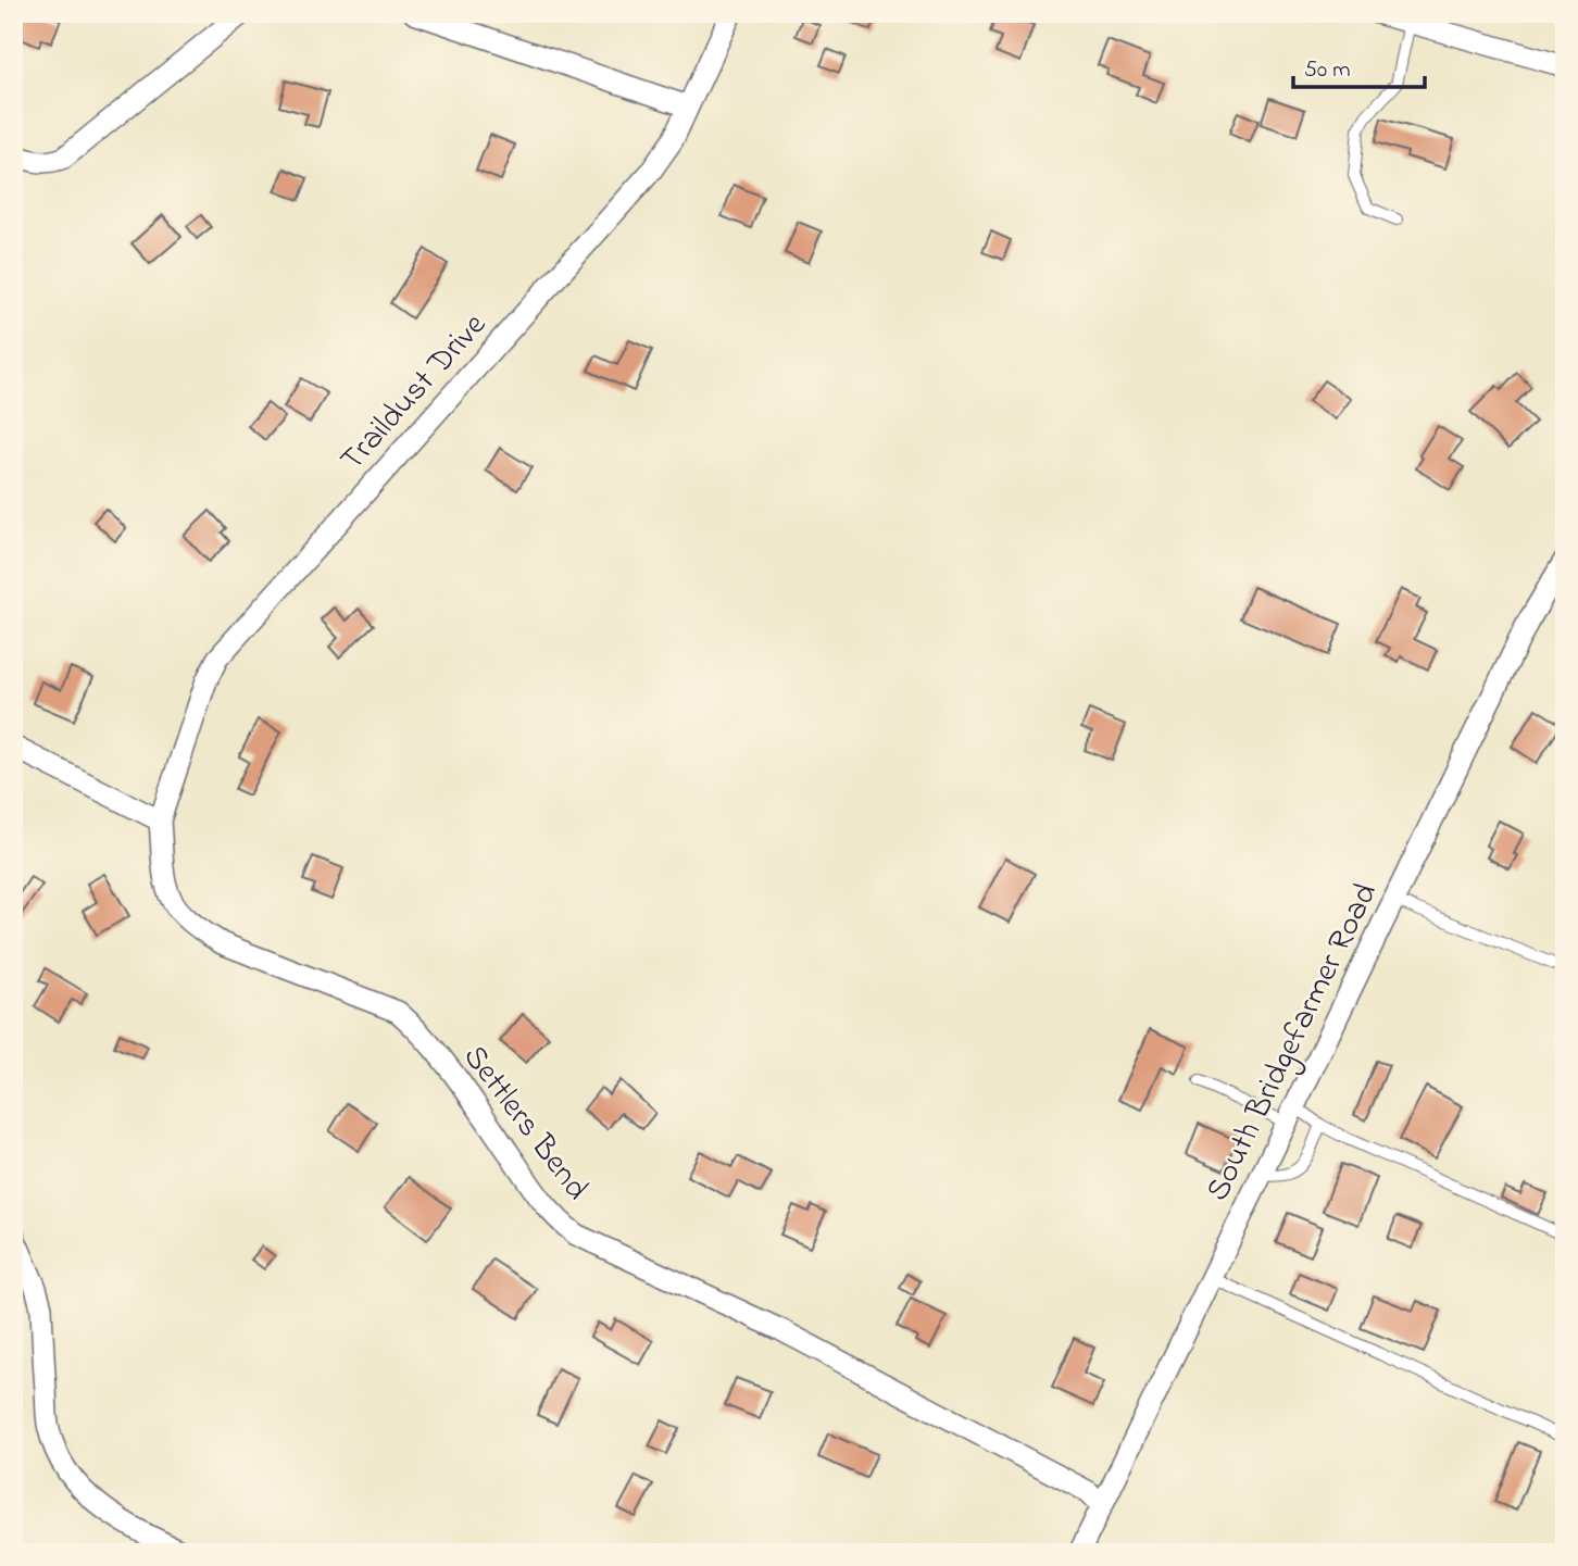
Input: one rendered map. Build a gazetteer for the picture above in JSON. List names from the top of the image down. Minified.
{"streets":{"street":["Traildust Drive","South Bridgefarmer Road","Settlers Bend"]},"crossings":[["Traildust Drive","Settlers Bend"],["South Bridgefarmer Road","Settlers Bend"]],"scale_bar":"50 m"}
